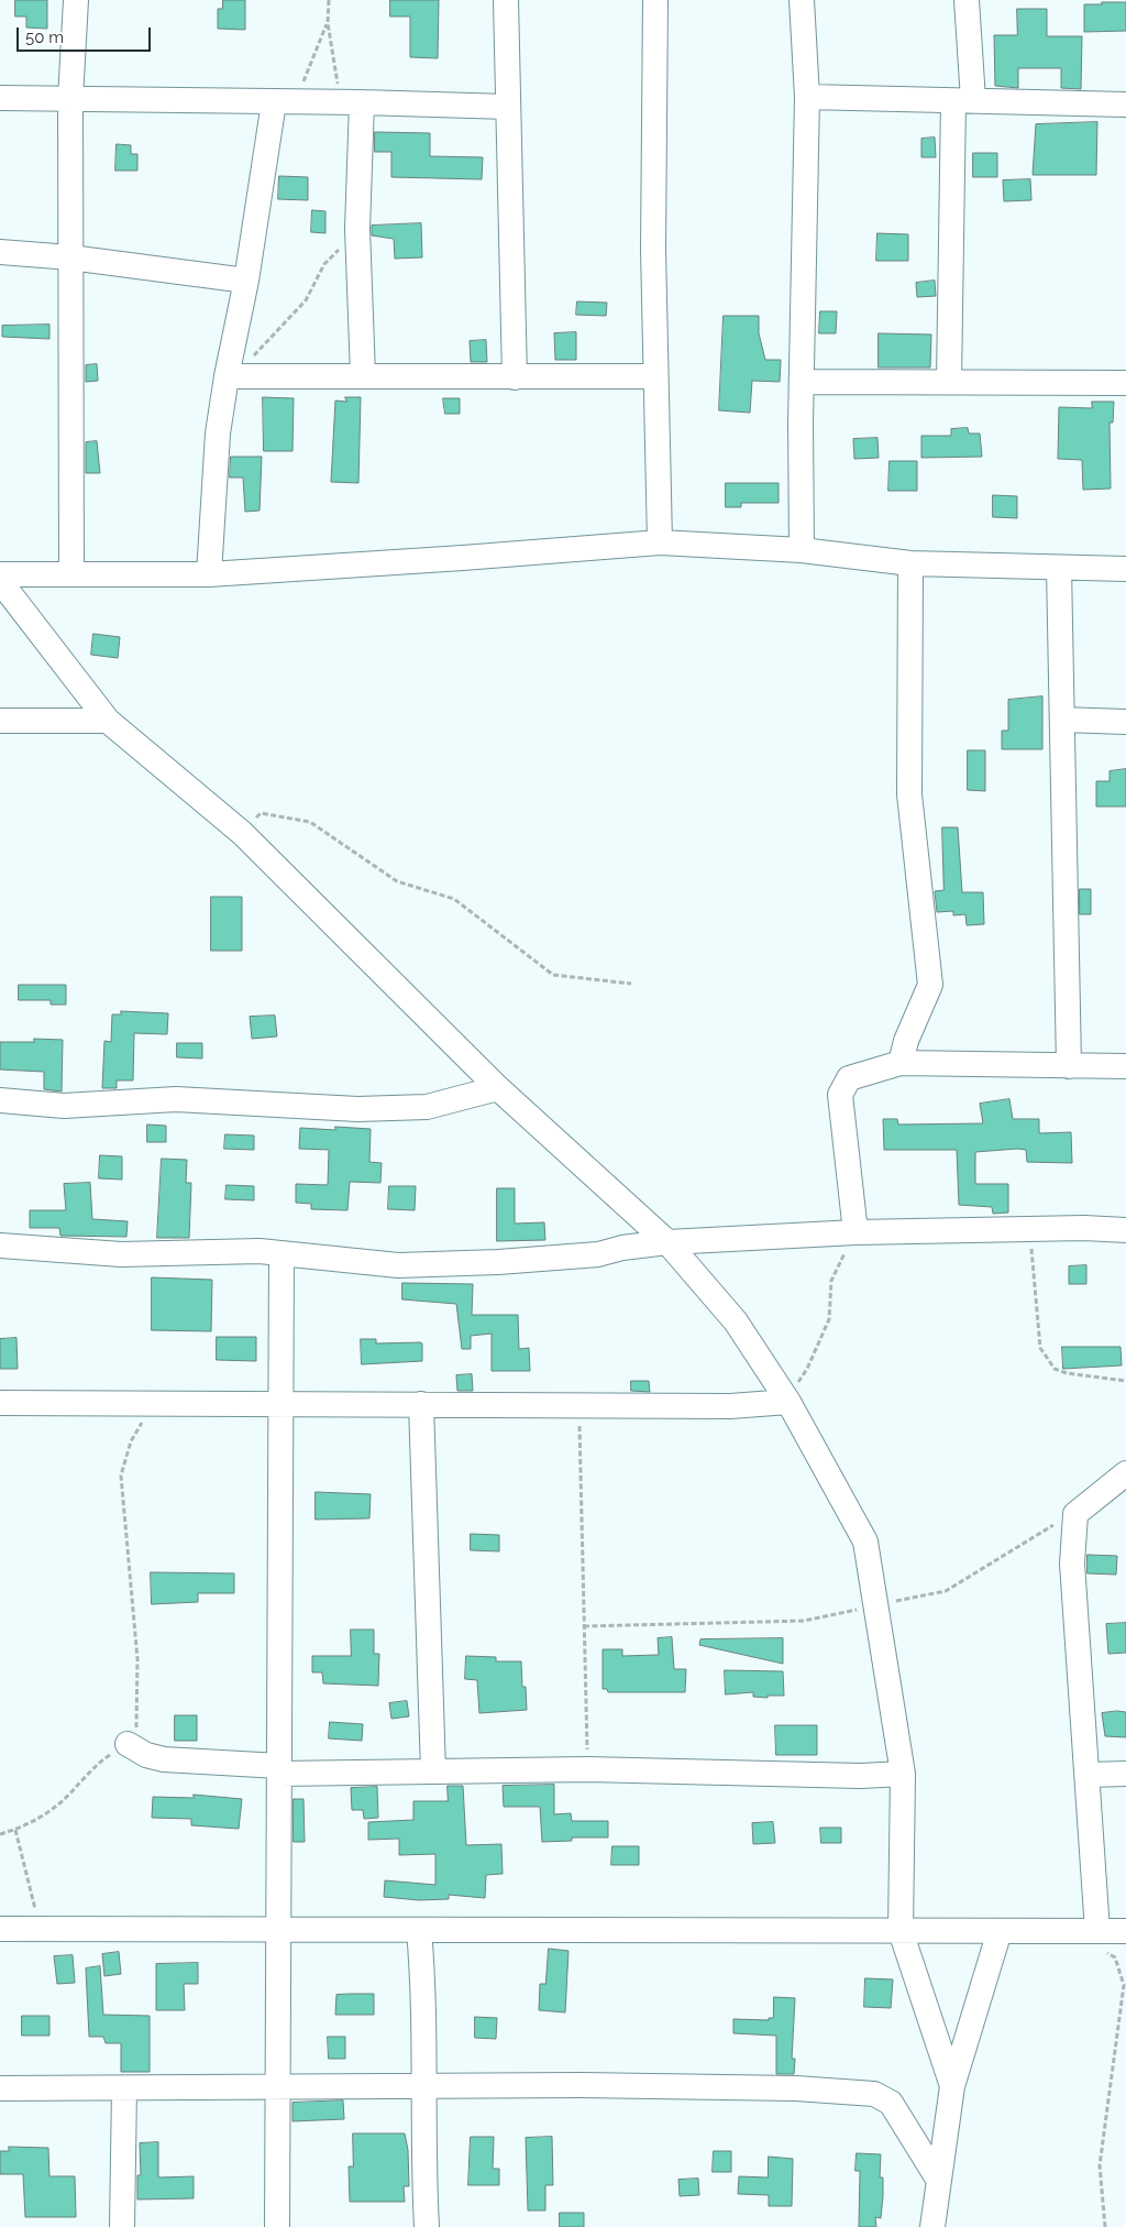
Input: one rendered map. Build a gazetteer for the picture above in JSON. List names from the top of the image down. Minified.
{"scale_bar":"50 m"}
